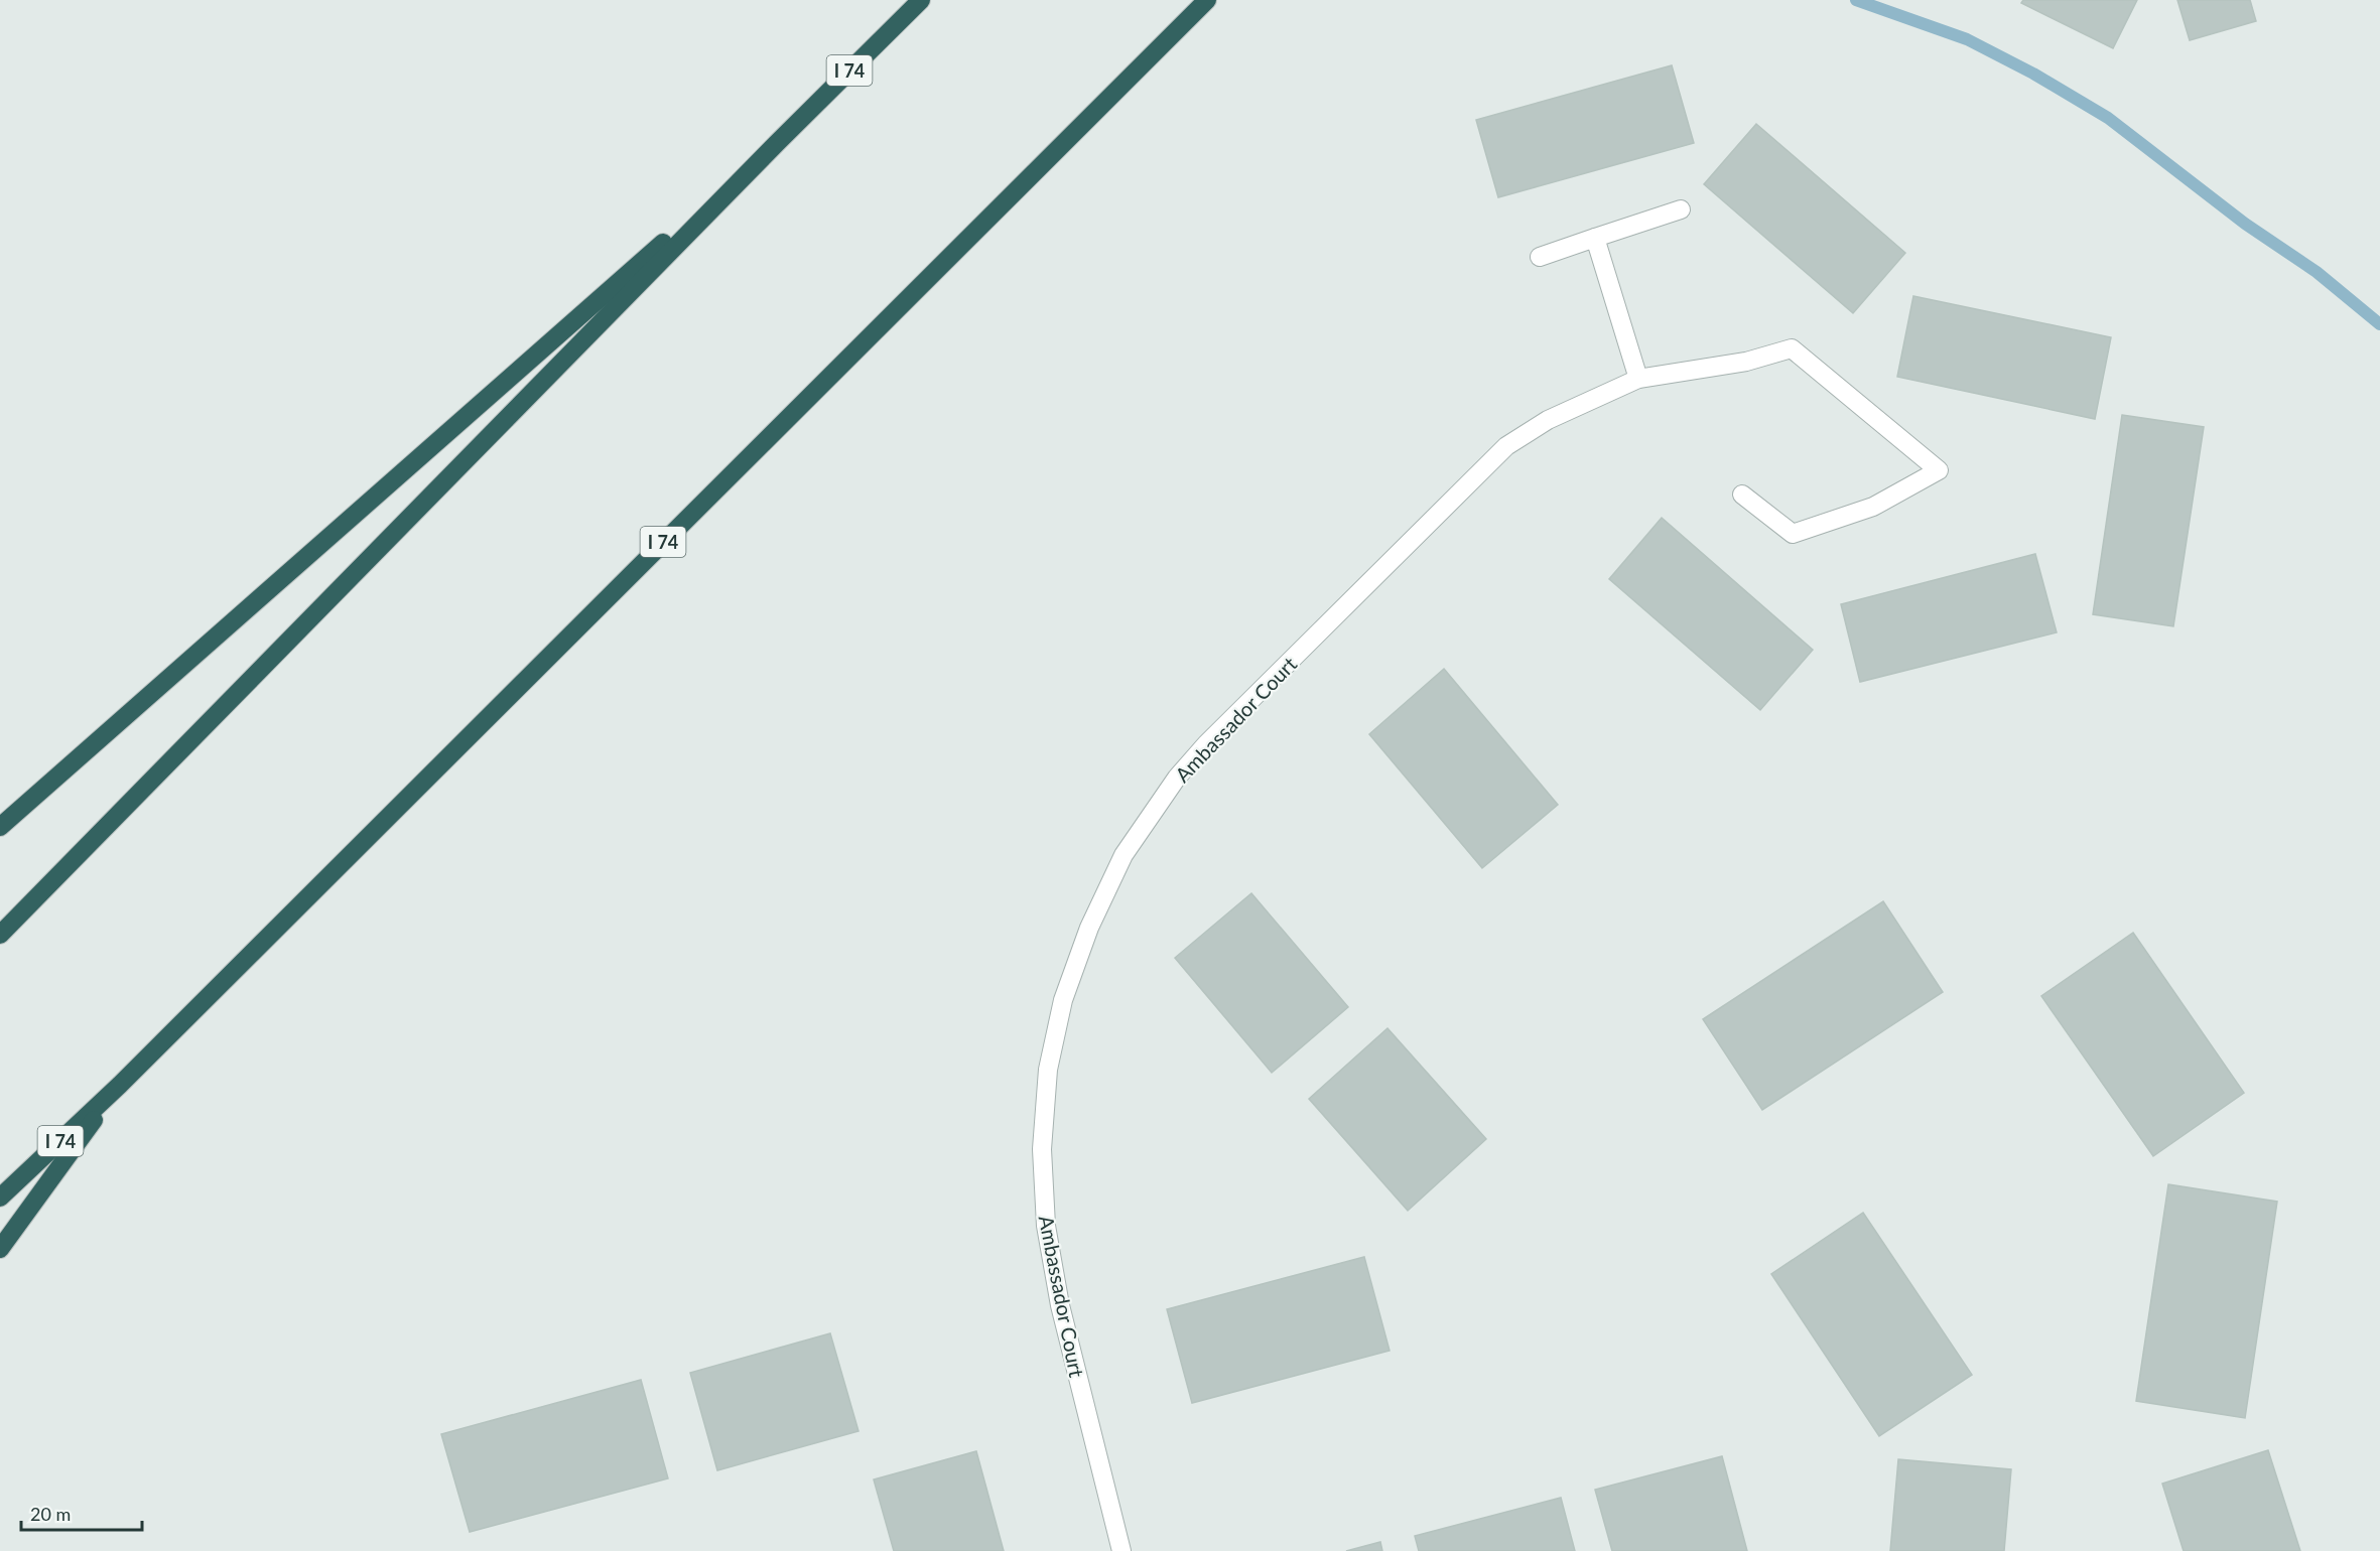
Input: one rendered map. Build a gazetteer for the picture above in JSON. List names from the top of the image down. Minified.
{"streets":{"highway":["I 74"],"street":["Ambassador Court"]},"scale_bar":"20 m"}
